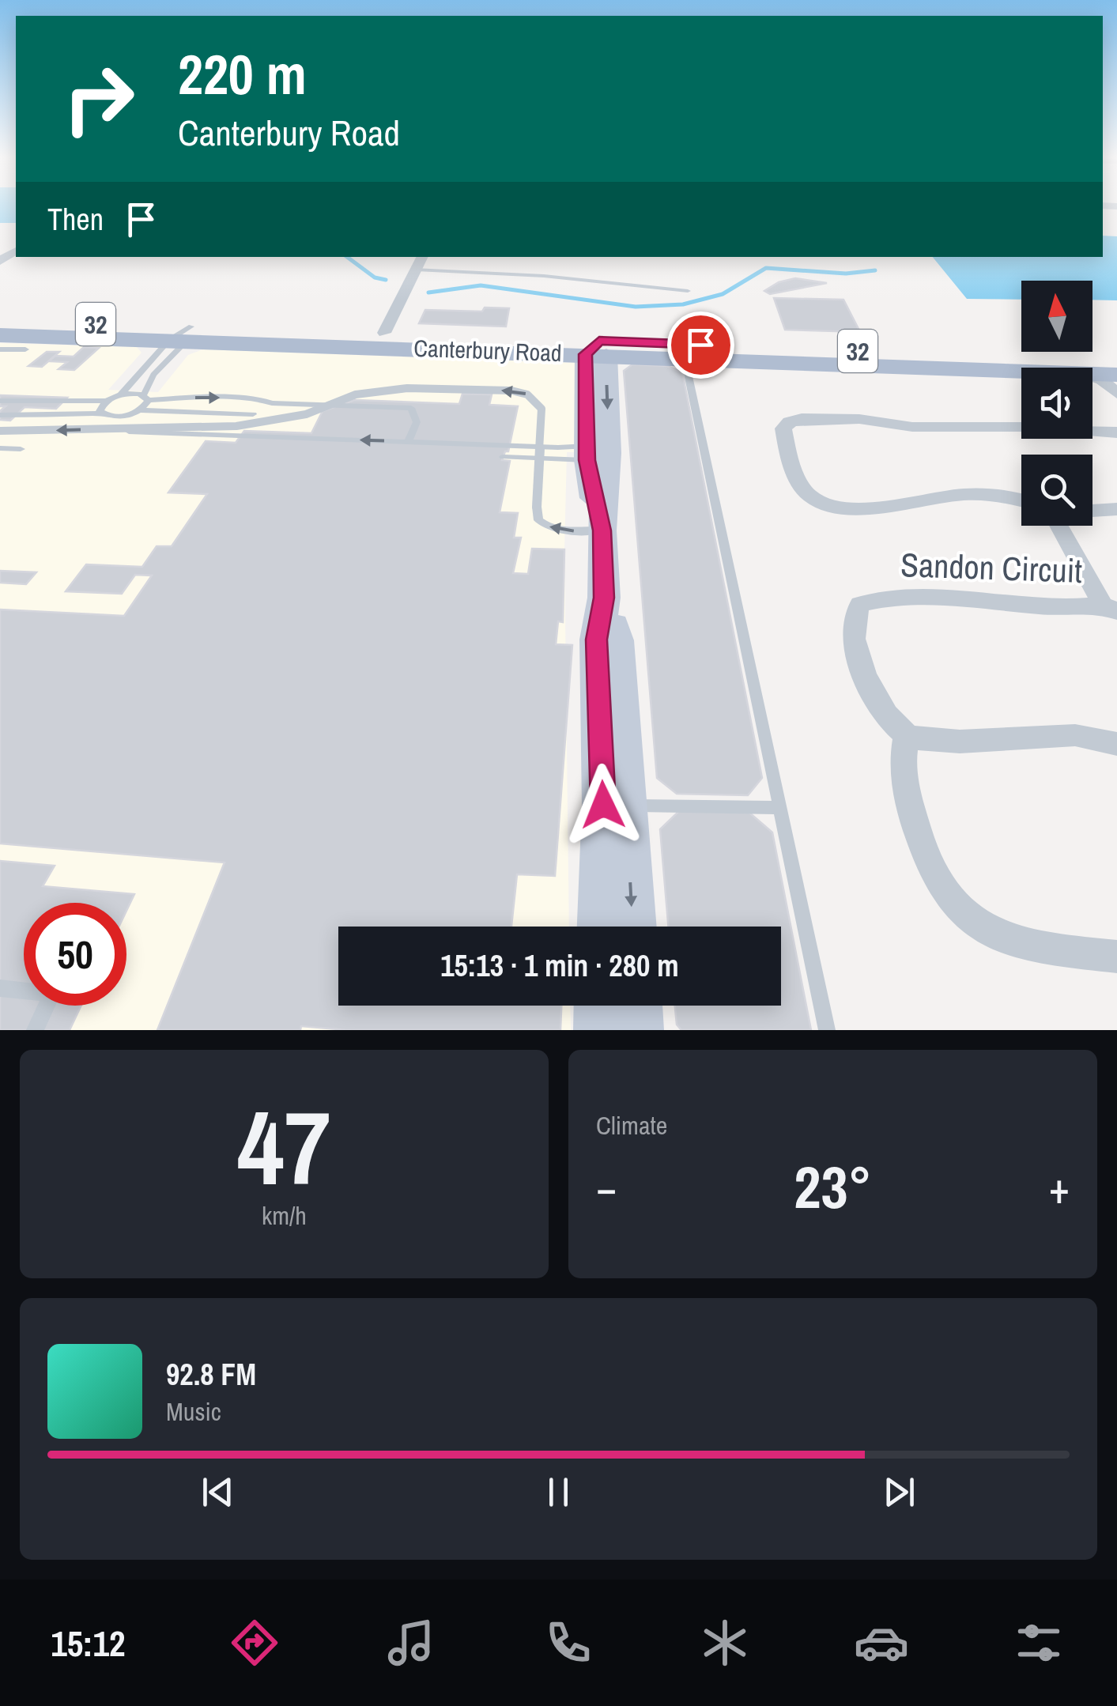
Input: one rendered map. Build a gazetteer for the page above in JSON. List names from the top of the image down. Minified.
{"streets":{"main road":["32","Canterbury Road"],"street":["Sandon Circuit"]},"north":"top","page":{"turn":["220 m","Canterbury Road"],"then":"Then","limit":"50","trip":"15:13 · 1 min · 280 m","tile":[["47","km/h"],"Climate"],"heat":["−","23°","+"],"song":["92.8 FM","Music"],"tabs":"15:12"}}
